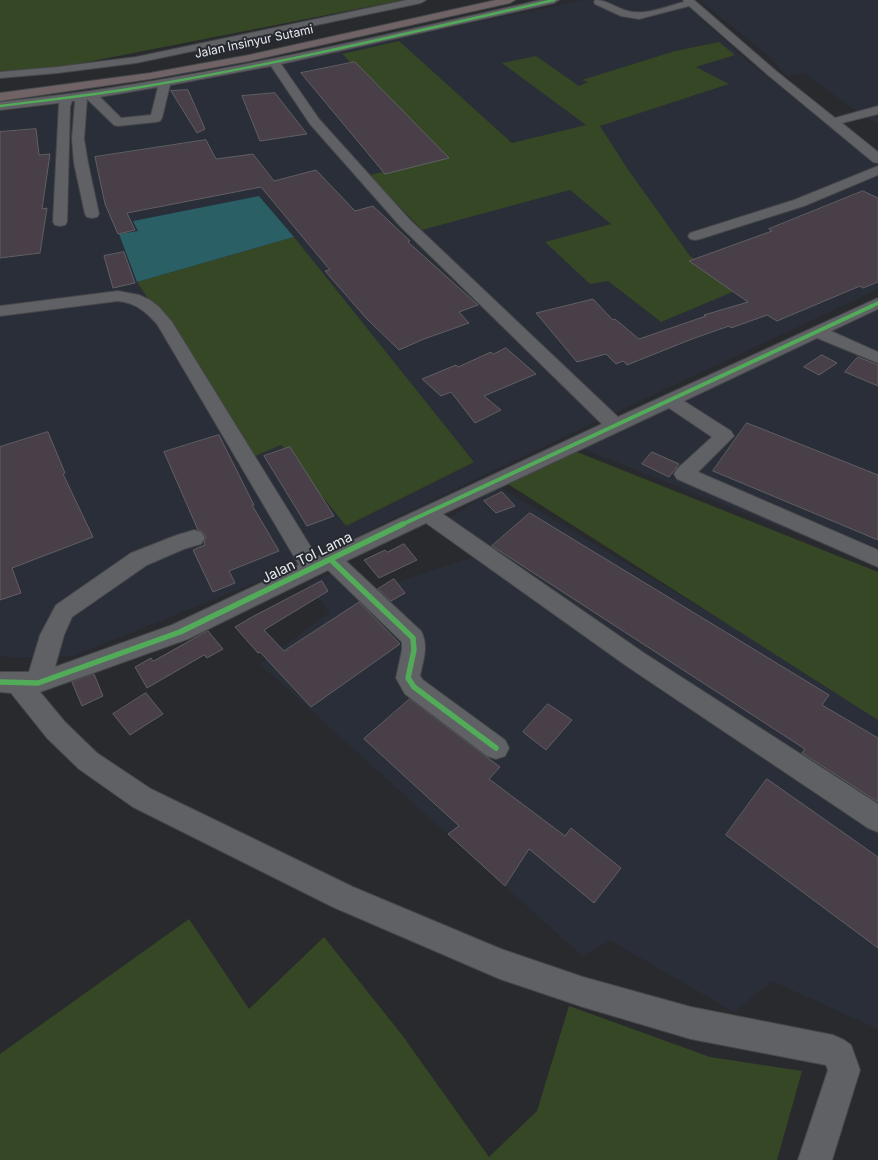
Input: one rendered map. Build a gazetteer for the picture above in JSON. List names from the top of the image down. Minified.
{"streets":{"highway":["Jalan Insinyur Sutami"],"street":["Jalan Tol Lama"]}}
